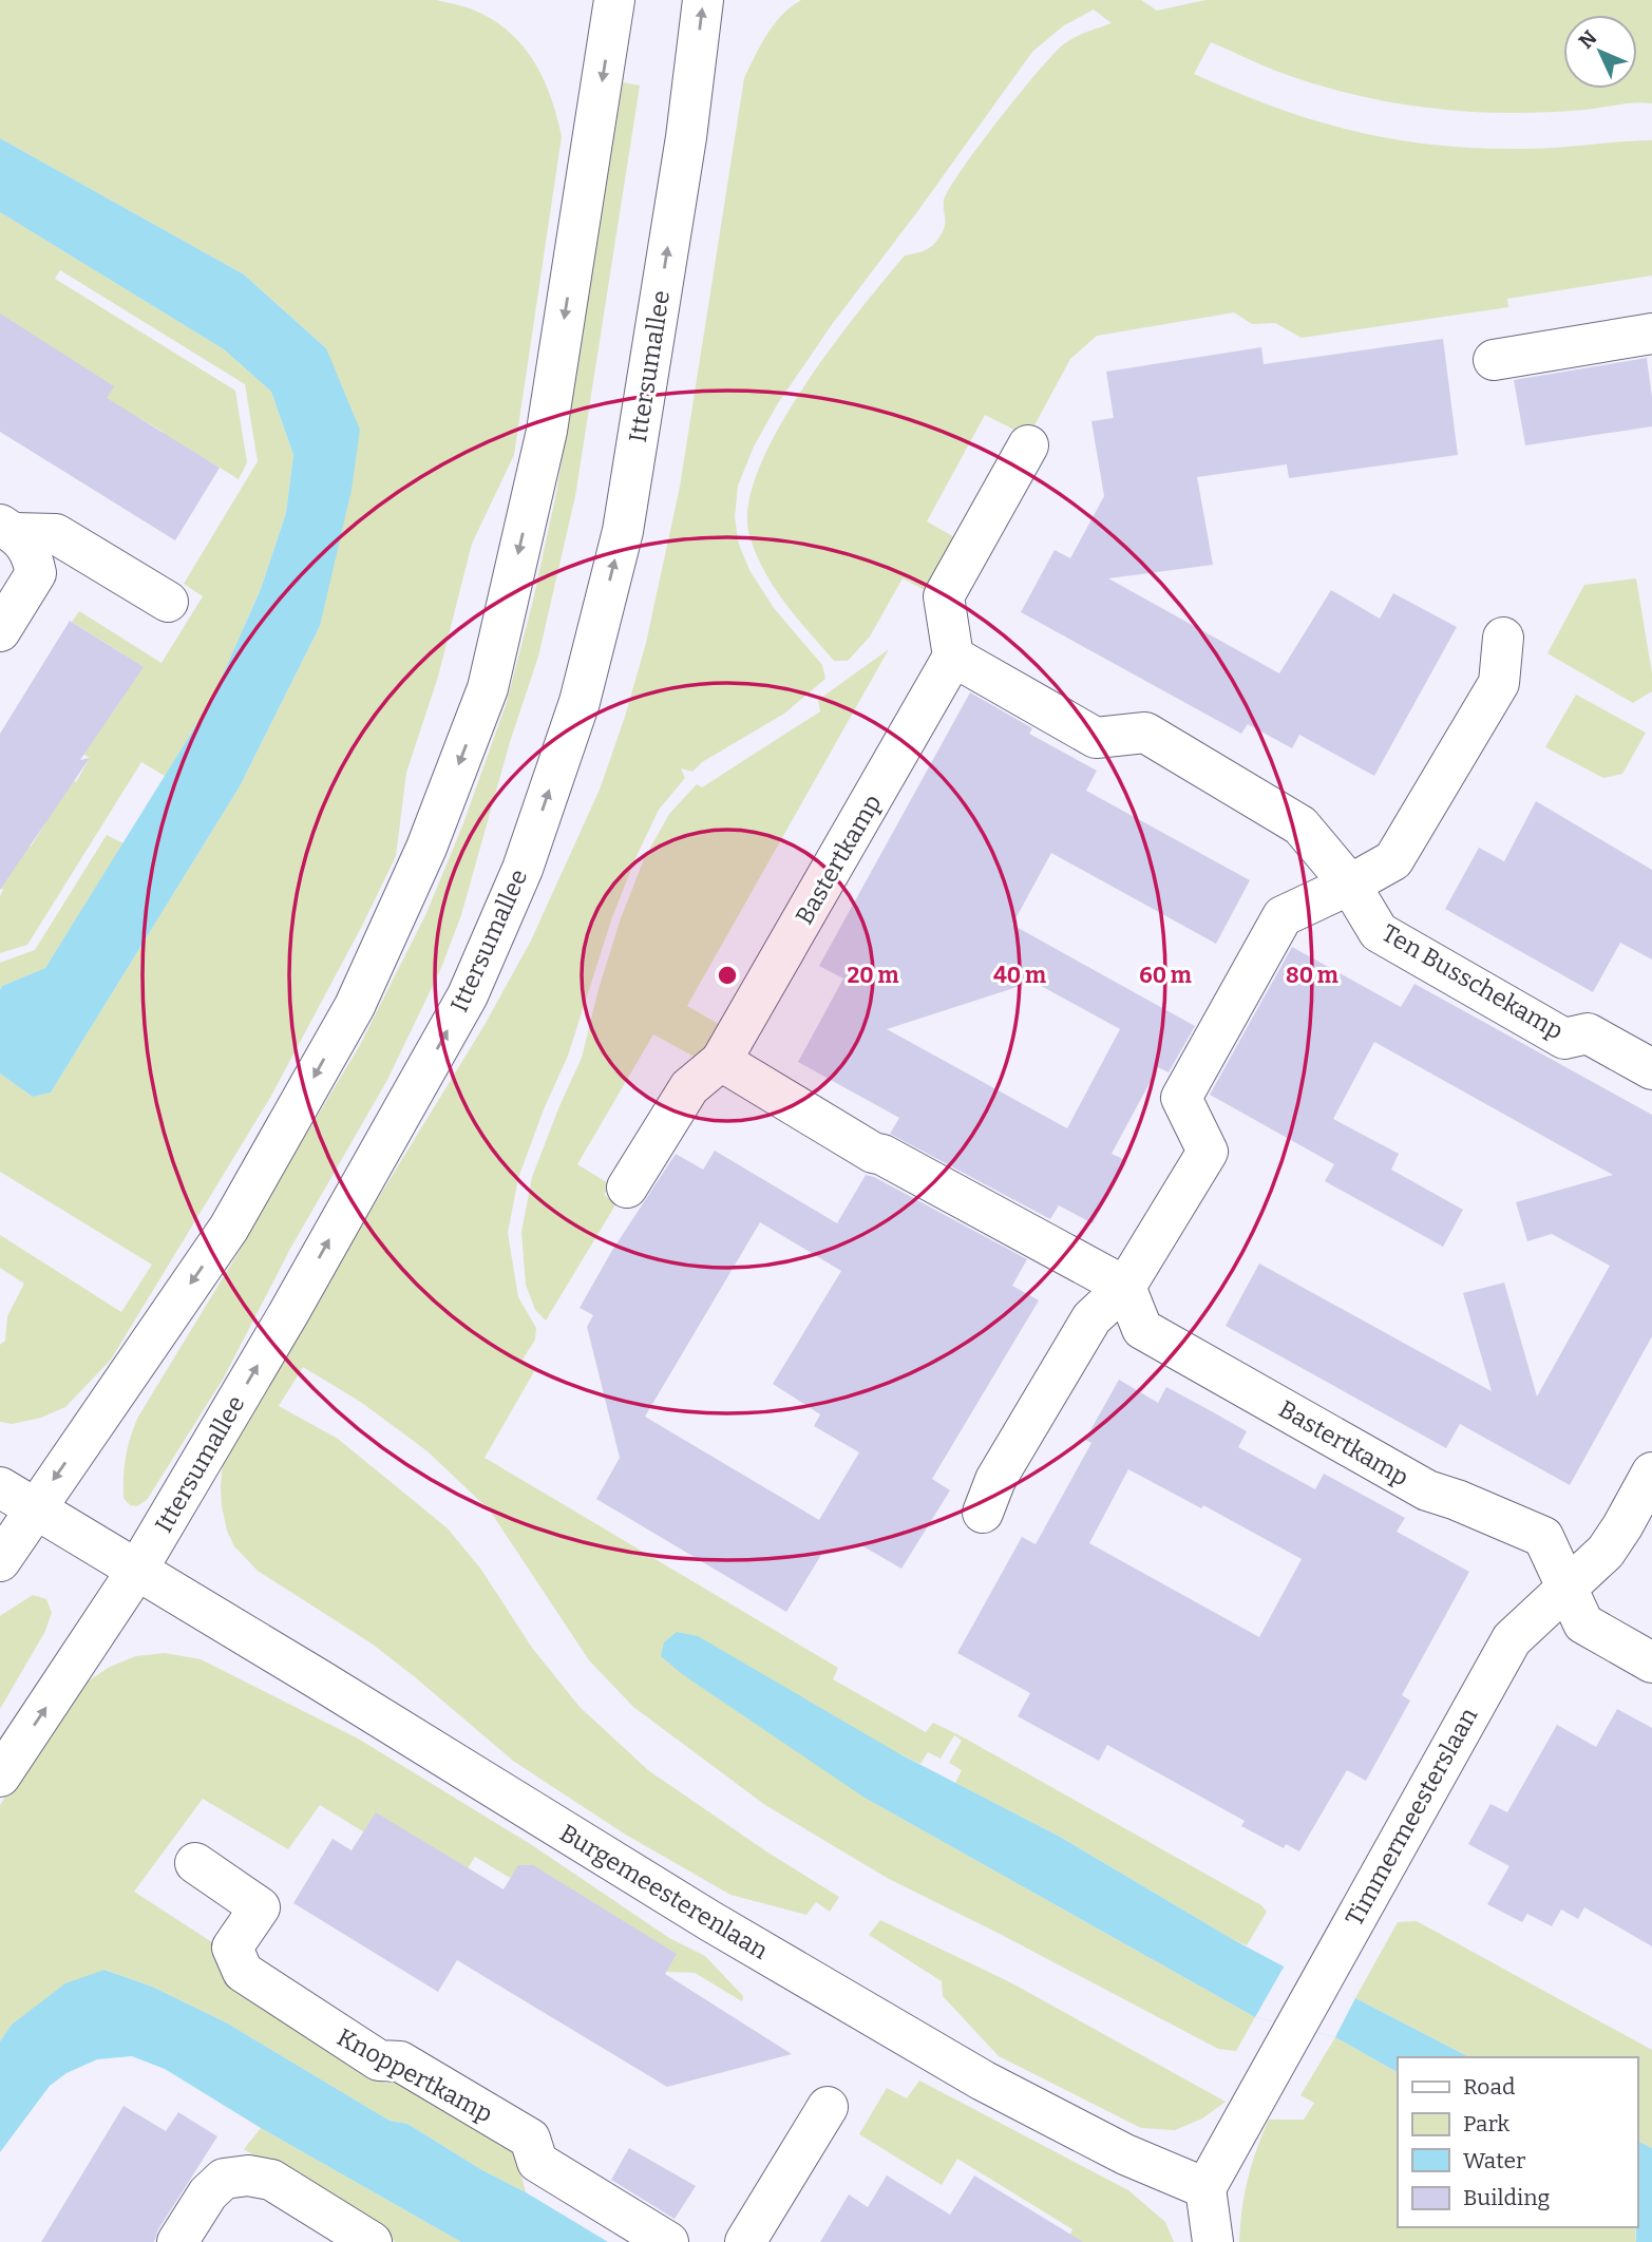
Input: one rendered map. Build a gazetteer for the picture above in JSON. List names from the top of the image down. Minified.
{"streets":{"street":["Ittersumallee","Bastertkamp","Ten Busschekamp","Timmermeesterslaan","Burgemeesterenlaan","Knoppertkamp"]},"crossings":[["Ittersumallee","Burgemeesterenlaan"],["Bastertkamp","Ten Busschekamp"],["Bastertkamp","Timmermeesterslaan"],["Timmermeesterslaan","Burgemeesterenlaan"]],"legend":["Road","Park","Water","Building"],"north":"top left","rings":["20 m","40 m","60 m","80 m"]}
